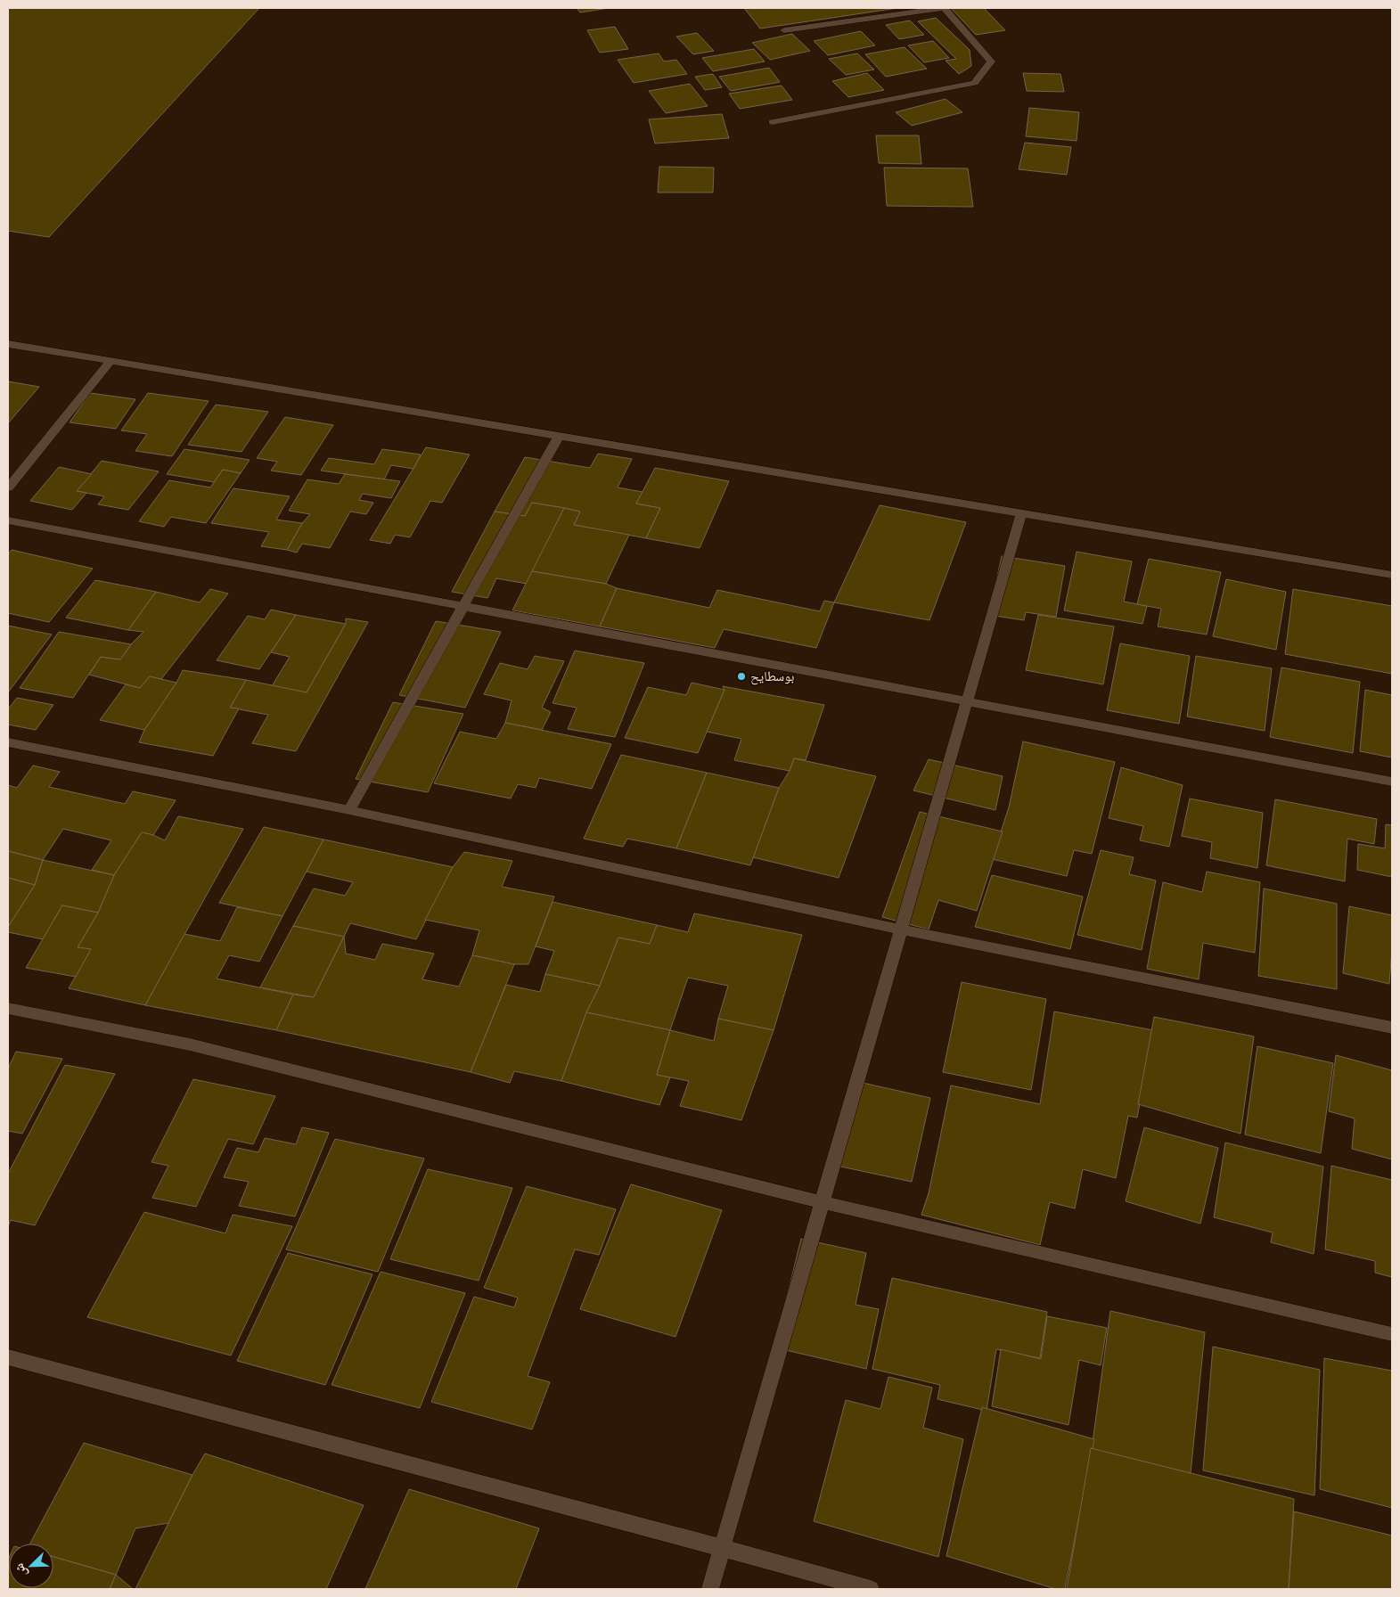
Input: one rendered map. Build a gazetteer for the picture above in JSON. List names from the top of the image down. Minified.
{"places":["بوسطايح"],"north":"bottom left"}
